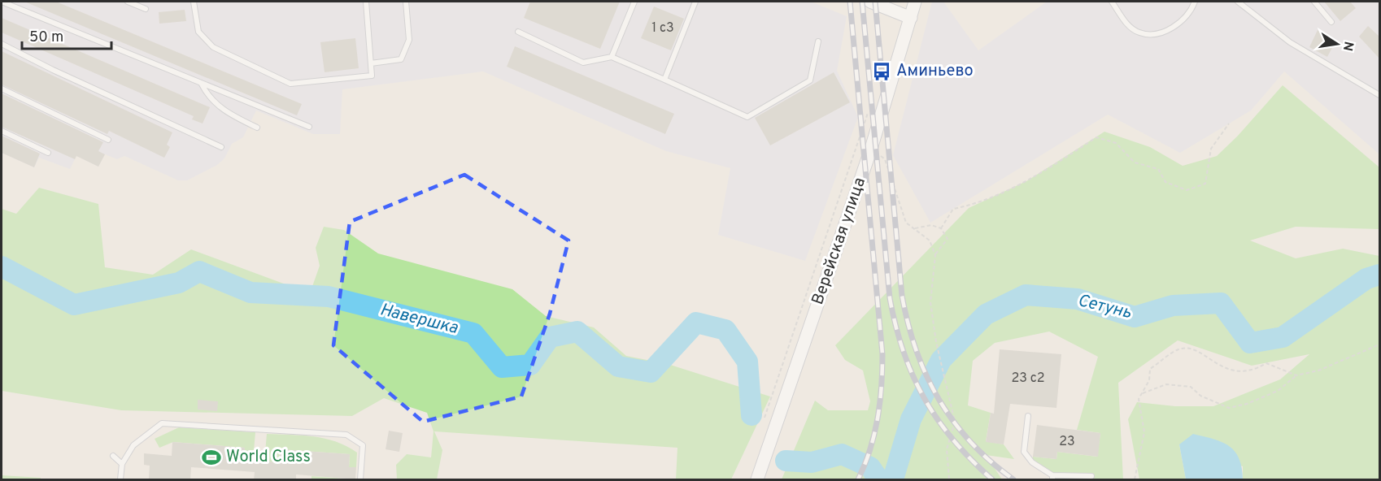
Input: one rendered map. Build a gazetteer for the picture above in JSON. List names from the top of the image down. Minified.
{"streets":{"street":["Верейская улица"]},"water":["Сетунь","Навершка"],"places":{"bus stop":["Аминьево"],"sports":["World Class"]},"house_numbers":["1 с3","23 с2","23"],"scale_bar":"50 m","north":"right"}
